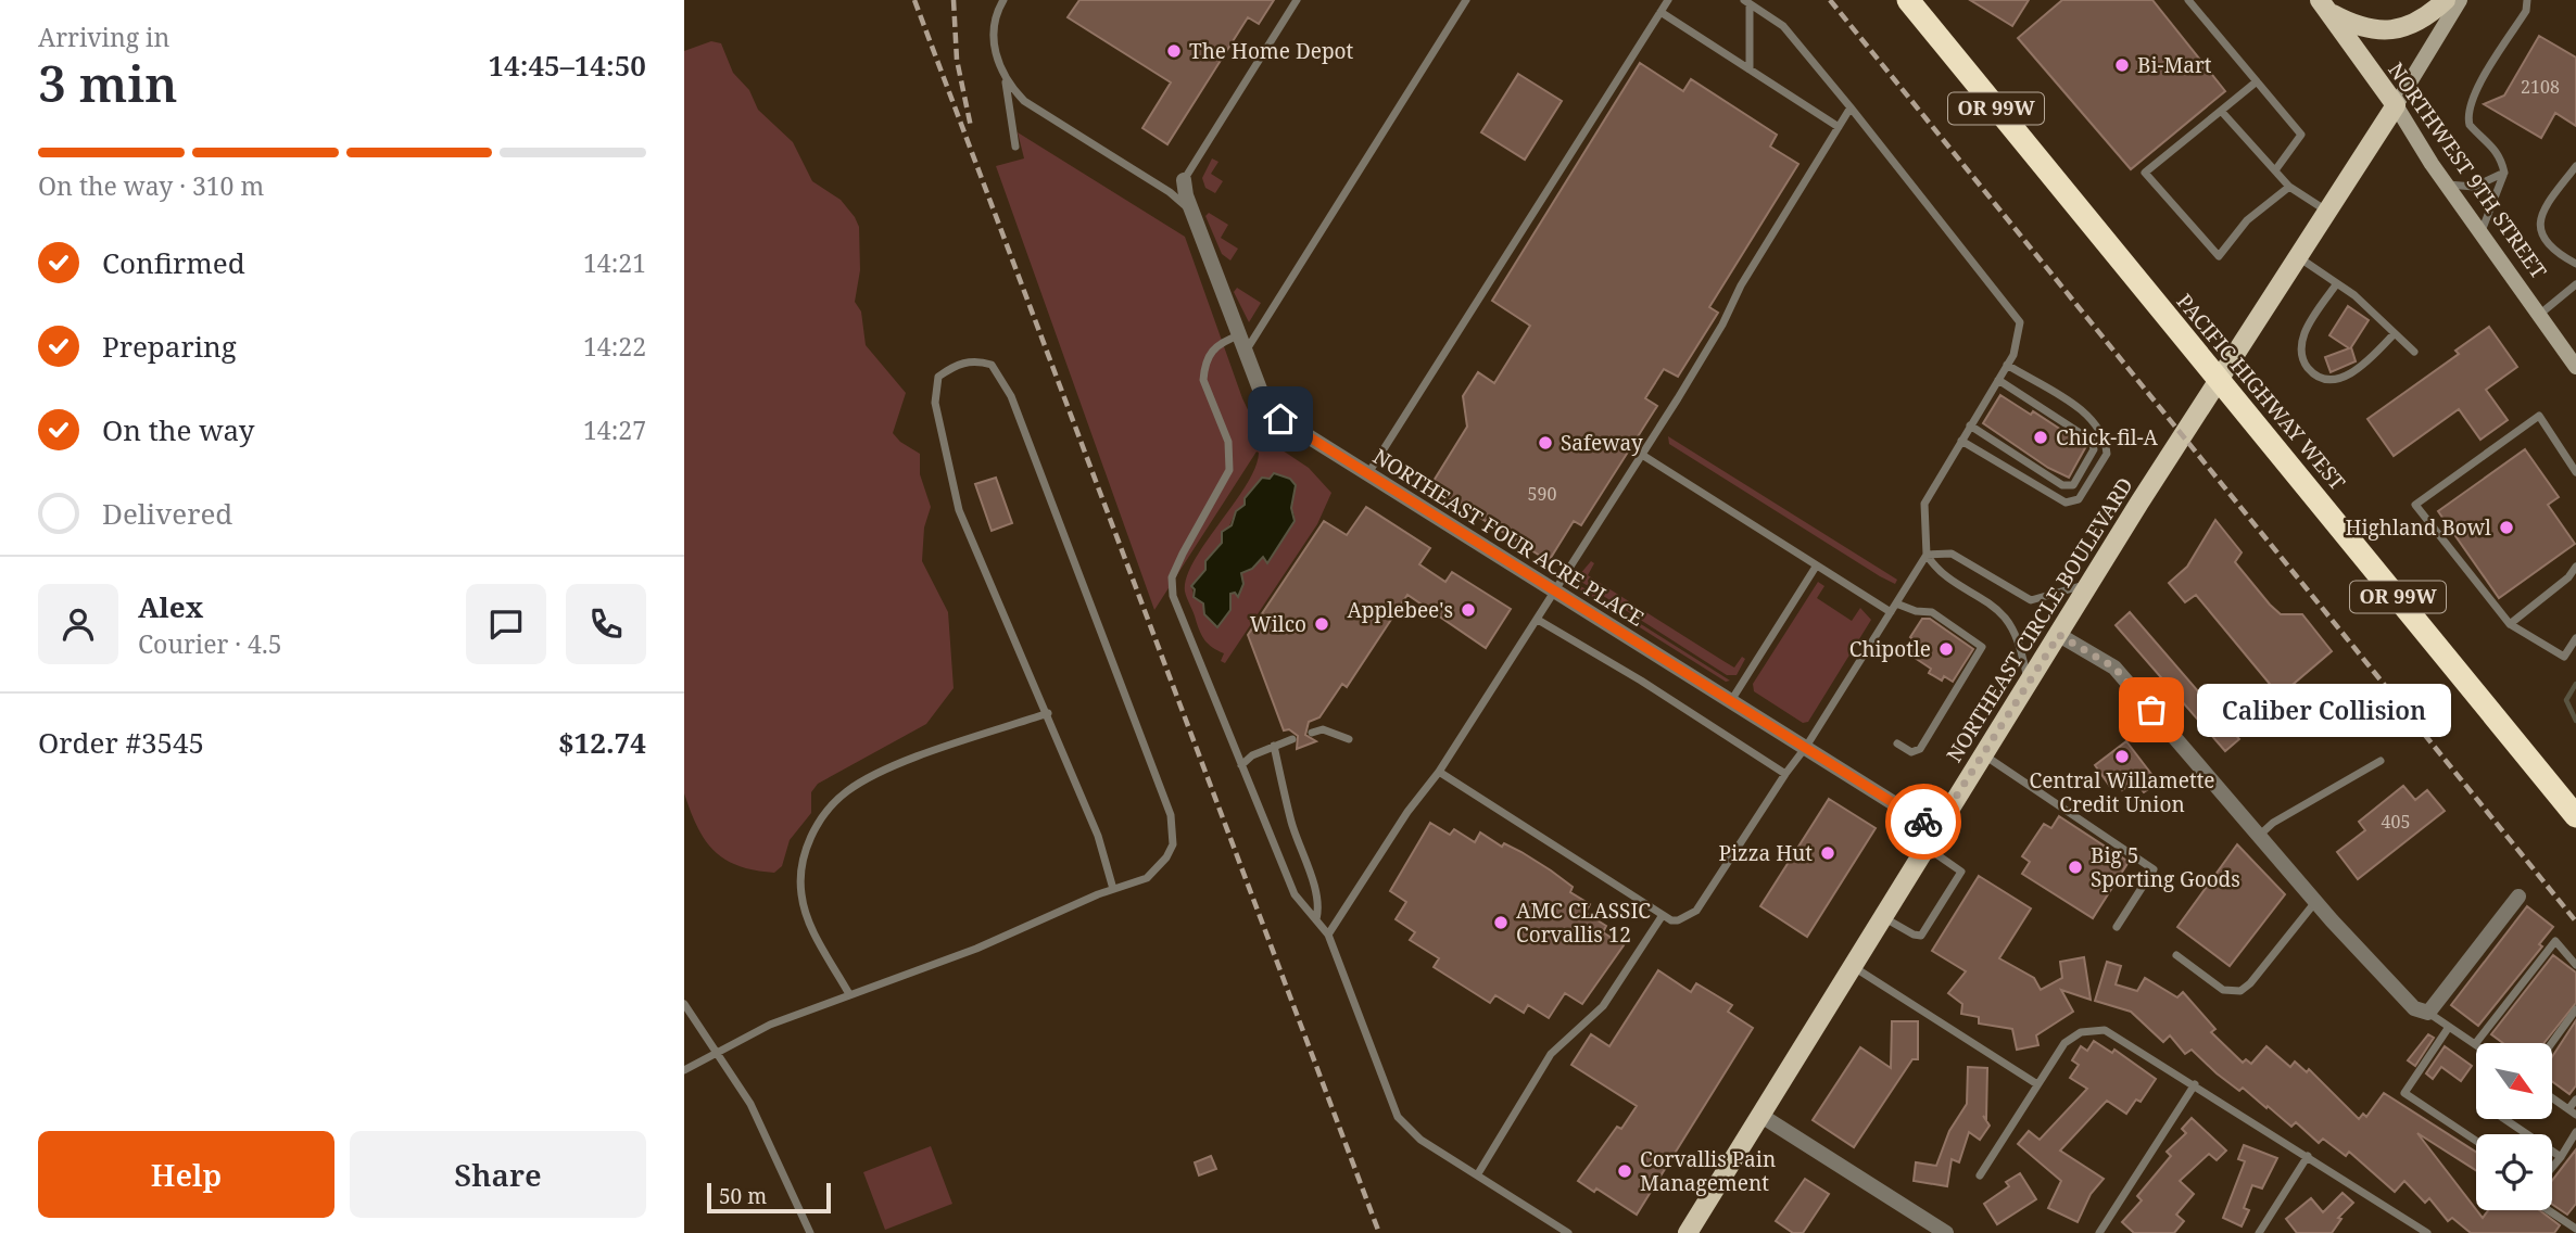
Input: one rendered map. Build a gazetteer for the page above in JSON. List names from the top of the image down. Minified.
{"streets":{"highway":["OR 99W","PACIFIC HIGHWAY WEST"],"main road":["NORTHWEST 9TH STREET","NORTHEAST CIRCLE BOULEVARD"],"street":["NORTHEAST FOUR ACRE PLACE"]},"crossings":[["NORTHWEST 9TH STREET","NORTHEAST CIRCLE BOULEVARD"],["PACIFIC HIGHWAY WEST","NORTHEAST CIRCLE BOULEVARD"],["NORTHEAST FOUR ACRE PLACE","NORTHEAST CIRCLE BOULEVARD"]],"places":["The Home Depot","Bi-Mart","Chick-fil-A","Safeway","Highland Bowl","Applebee's","Wilco","Chipotle","Caliber Collision","Central Willamette Credit Union","Pizza Hut","Big 5 Sporting Goods","AMC CLASSIC Corvallis 12","Corvallis Pain Management"],"house_numbers":["2108","590","405"],"scale_bar":"50 m","north":"bottom right","page":{"heading":["3 min","Arriving in","14:45–14:50"],"panel":["Alex","Courier · 4.5","Order #3545","$12.74"],"bar":"On the way · 310 m","list":[["Confirmed","14:21"],["Preparing","14:22"],["On the way","14:27"],"Delivered"],"bubble":"Caliber Collision","buttons":["Help","Share"],"scale":"50 m"}}
